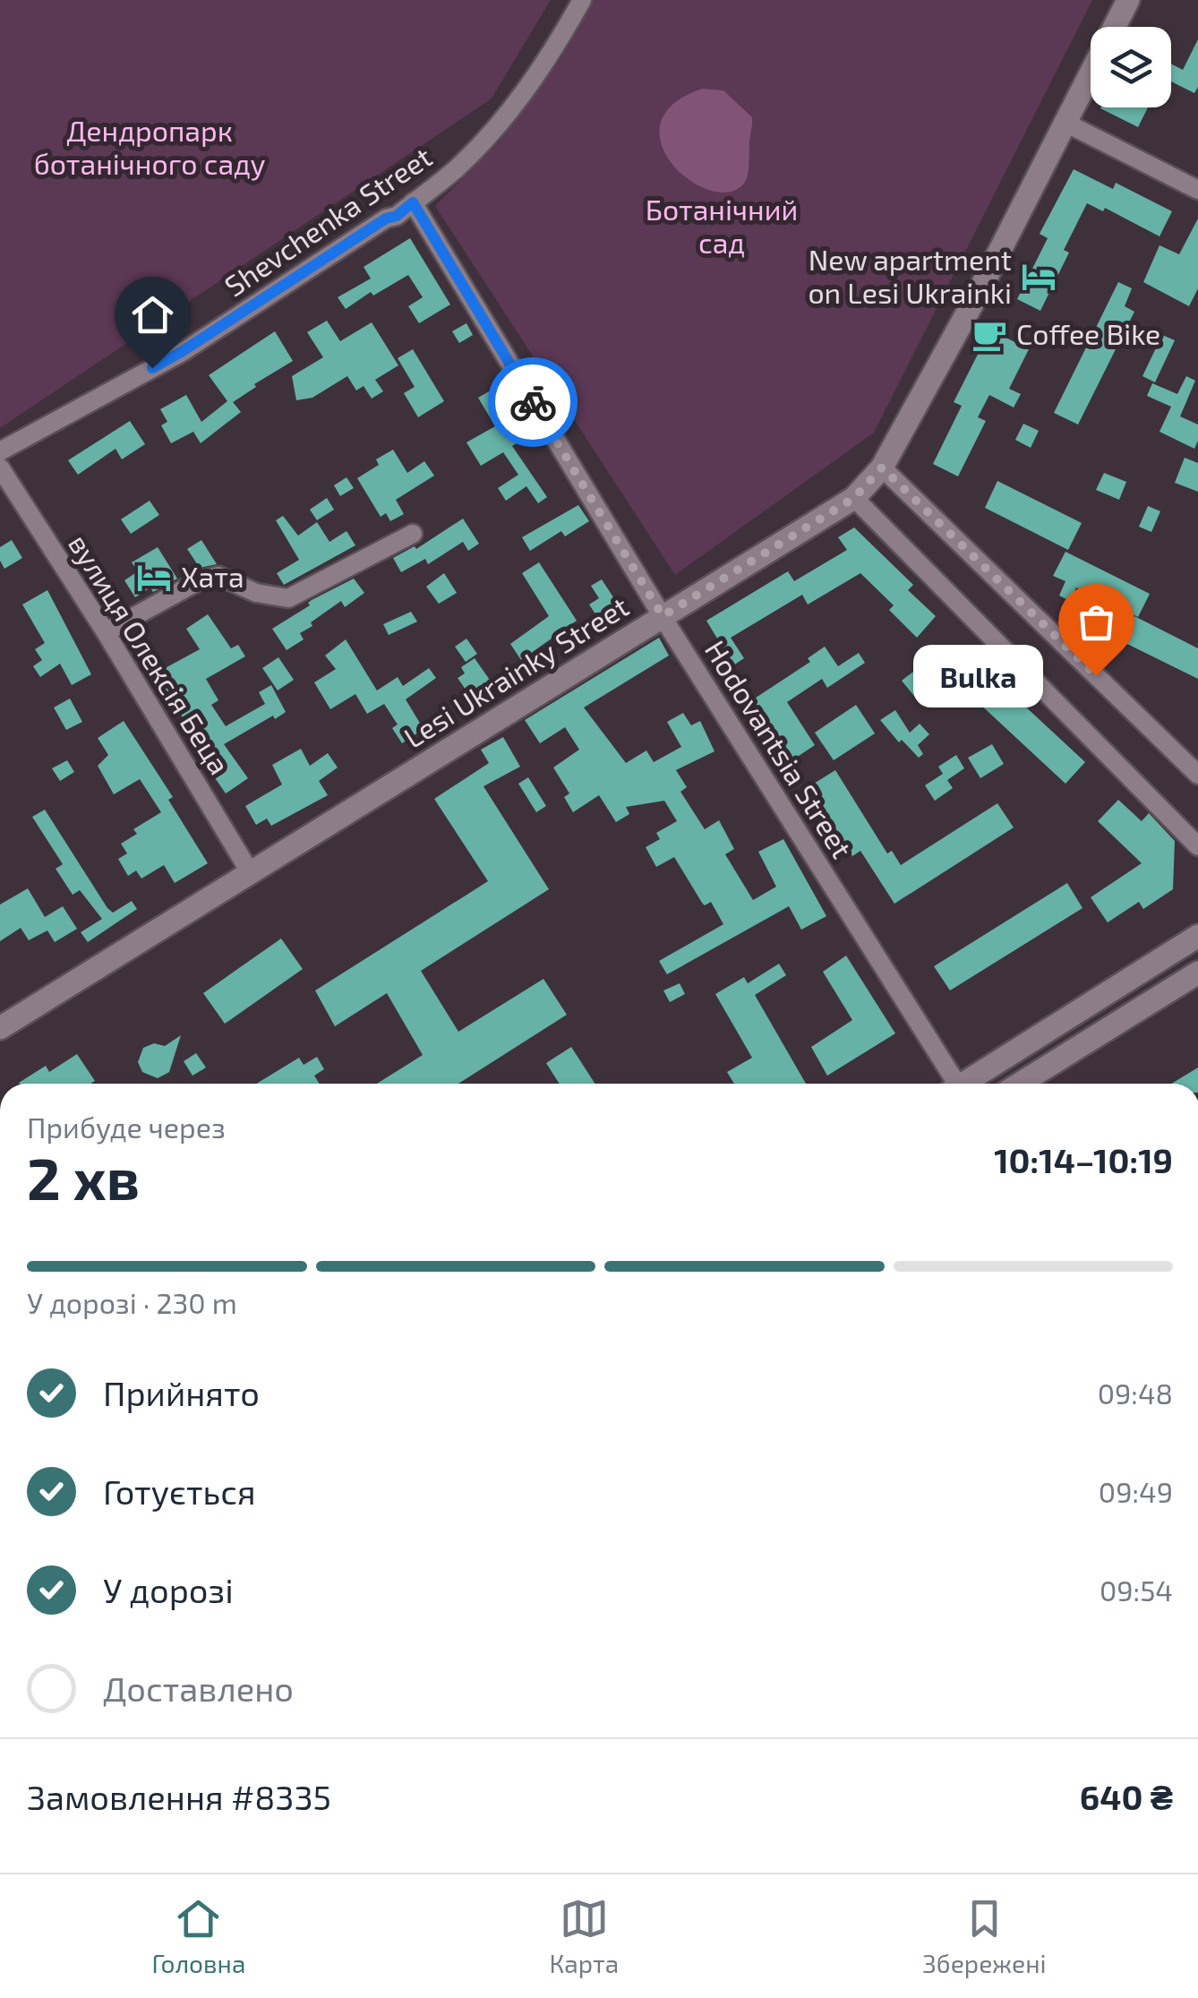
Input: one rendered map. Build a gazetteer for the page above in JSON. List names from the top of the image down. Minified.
{"streets":{"street":["Shevchenka Street","вулиця Олексія Беца","Lesi Ukrainky Street","Hodovantsia Street"]},"crossings":[["Shevchenka Street","Hodovantsia Street"],["вулиця Олексія Беца","Lesi Ukrainky Street"],["Lesi Ukrainky Street","Hodovantsia Street"]],"parks":["Дендропарк ботанічного саду","Ботанічний сад"],"places":{"hotel":["New apartment on Lesi Ukrainki","Хата"],"cafe":["Coffee Bike"],"other":["Bulka"]},"page":{"bubble":"Bulka","heading":["2 хв","Прибуде через","10:14–10:19"],"panel":["Замовлення #8335","640 ₴"],"bar":"У дорозі · 230 m","list":[["Прийнято","09:48"],["Готується","09:49"],["У дорозі","09:54"],"Доставлено"],"tabs":["Головна","Карта","Збережені"]}}
